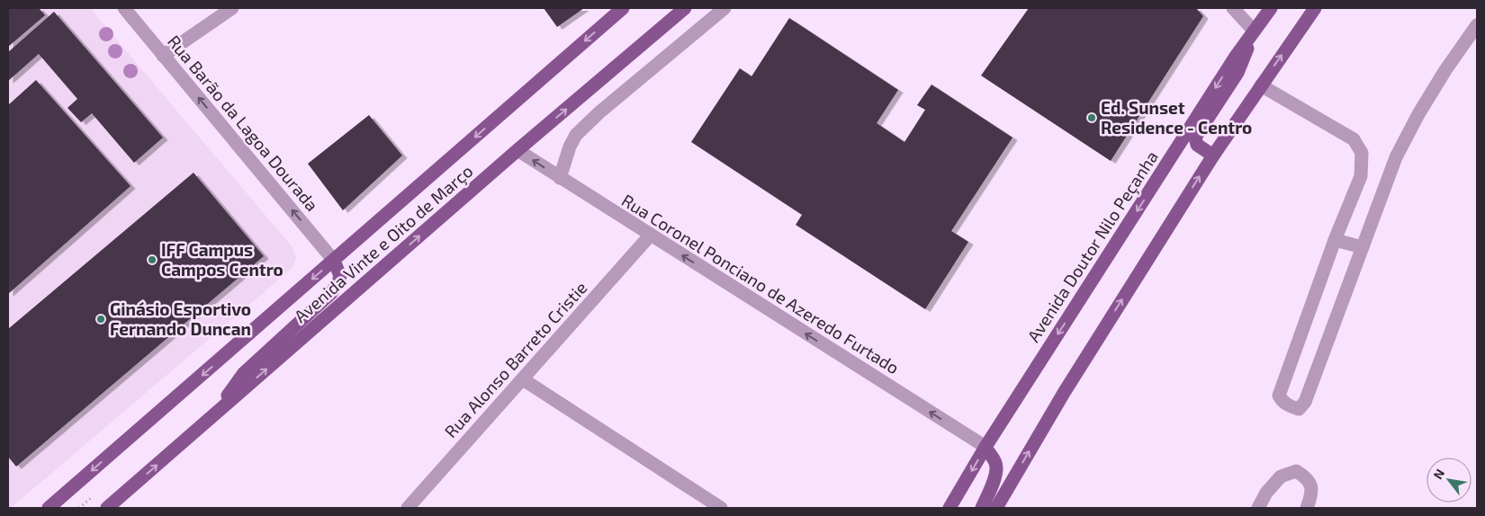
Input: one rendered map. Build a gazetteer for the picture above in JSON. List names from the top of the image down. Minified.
{"streets":{"main road":["Avenida Vinte e Oito de Março","Avenida Doutor Nilo Peçanha"],"street":["Rua Barão da Lagoa Dourada","Rua Coronel Ponciano de Azeredo Furtado","Rua Alonso Barreto Cristie"]},"crossings":[["Rua Barão da Lagoa Dourada","Avenida Vinte e Oito de Março"],["Avenida Vinte e Oito de Março","Rua Coronel Ponciano de Azeredo Furtado"],["Avenida Doutor Nilo Peçanha","Rua Coronel Ponciano de Azeredo Furtado"],["Rua Coronel Ponciano de Azeredo Furtado","Rua Alonso Barreto Cristie"]],"one_way":["Rua Barão da Lagoa Dourada","Rua Coronel Ponciano de Azeredo Furtado"],"places":["Ed. Sunset Residence - Centro","IFF Campus Campos Centro","Ginásio Esportivo Fernando Duncan"],"north":"top left"}
